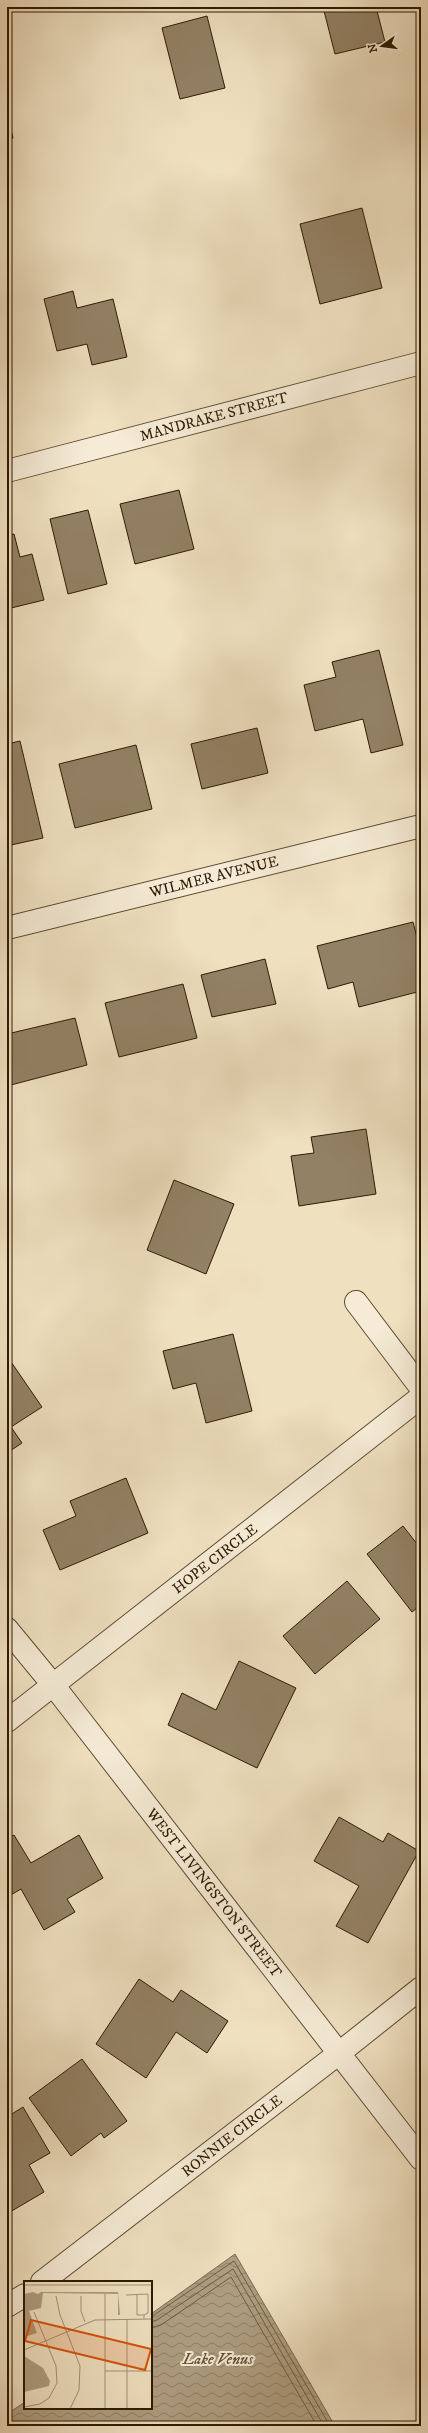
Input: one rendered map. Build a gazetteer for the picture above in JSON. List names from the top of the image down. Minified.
{"streets":{"street":["MANDRAKE STREET","WILMER AVENUE","HOPE CIRCLE","WEST LIVINGSTON STREET","RONNIE CIRCLE"]},"crossings":[["HOPE CIRCLE","WEST LIVINGSTON STREET"],["WEST LIVINGSTON STREET","RONNIE CIRCLE"]],"water":["Lake Venus"],"north":"left"}
